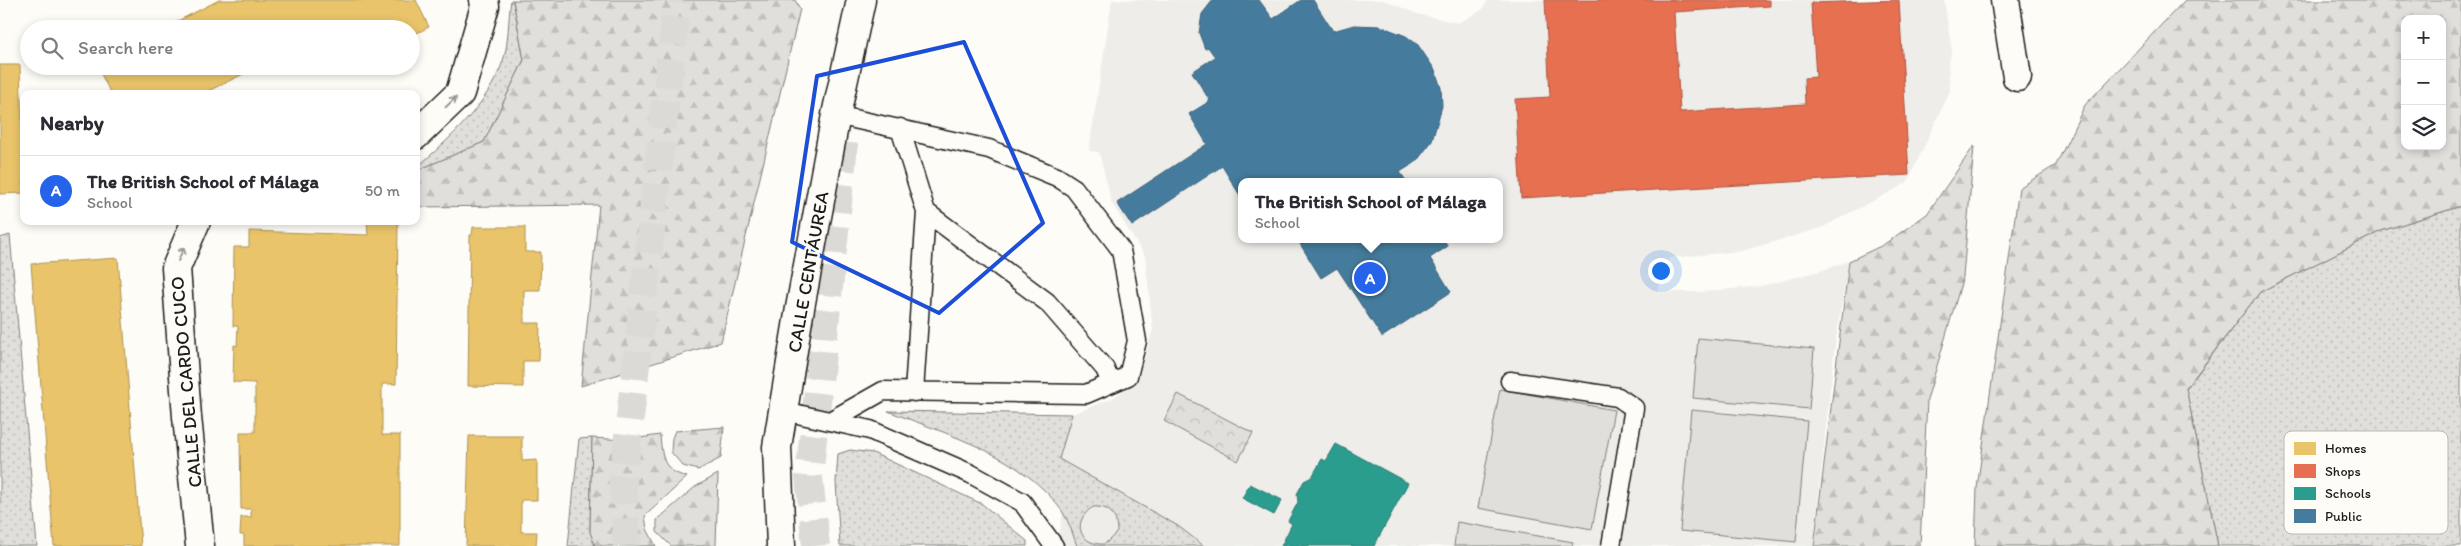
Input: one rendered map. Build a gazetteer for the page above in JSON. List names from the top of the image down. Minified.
{"streets":{"street":["CALLE CENTÁUREA","CALLE DEL CARDO CUCO"]},"one_way":["CALLE DEL CARDO CUCO"],"legend":["Homes","Shops","Schools","Public"],"page":{"map_buttons":["+","−"],"search":"Search here","heading":"Nearby","list":[{"mark":"A","name":"The British School of Málaga","note":"School","value":"50 m"}],"popup":["The British School of Málaga","School"],"pins":"A"}}
